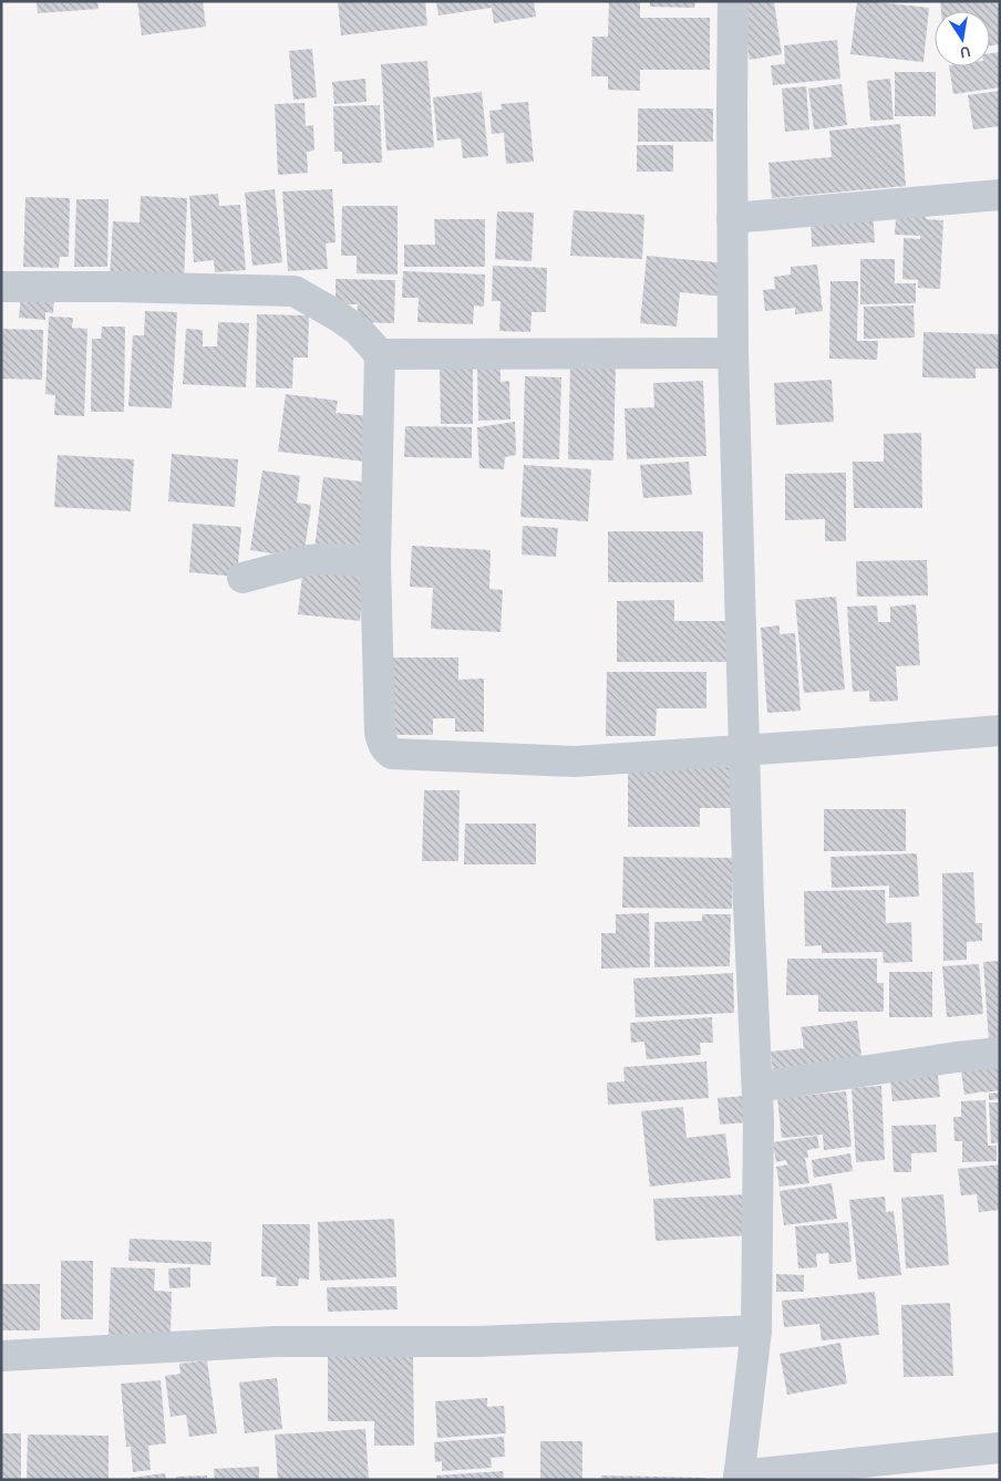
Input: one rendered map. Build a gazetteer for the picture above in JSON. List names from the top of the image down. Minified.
{"north":"bottom"}
